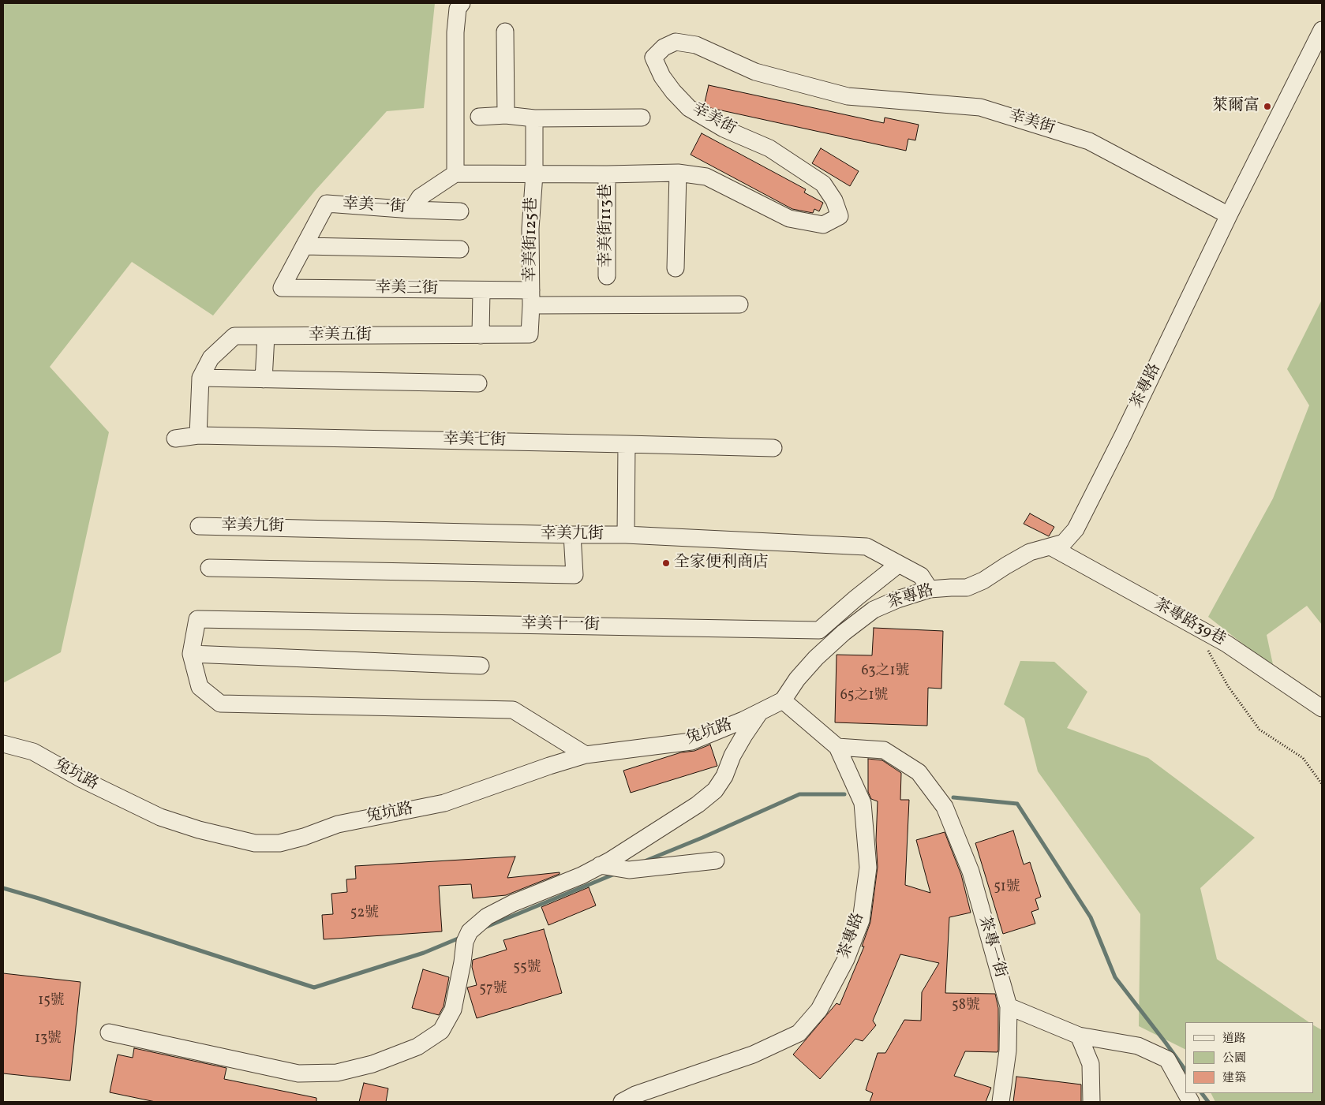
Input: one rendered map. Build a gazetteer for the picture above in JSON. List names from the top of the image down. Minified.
{"streets":{"street":["幸美街","幸美一街","幸美街113巷","幸美街125巷","幸美三街","幸美五街","茶專路","幸美七街","幸美九街","茶專路39巷","幸美十一街","兔坑路","茶專一街"]},"crossings":[["幸美街","幸美一街"],["幸美街","幸美街113巷"],["幸美街","幸美街125巷"],["幸美街","茶專路"],["幸美一街","幸美三街"],["幸美街125巷","幸美三街"],["幸美街125巷","幸美五街"],["幸美三街","幸美五街"],["幸美五街","幸美七街"],["茶專路","幸美九街"],["茶專路","茶專路39巷"],["茶專路","兔坑路"],["茶專路","茶專一街"],["幸美九街","幸美十一街"]],"places":["萊爾富","全家便利商店"],"house_numbers":["63之1號","65之1號","51號","52號","55號","57號","15號","58號","13號"],"legend":["道路","公園","建築"]}
